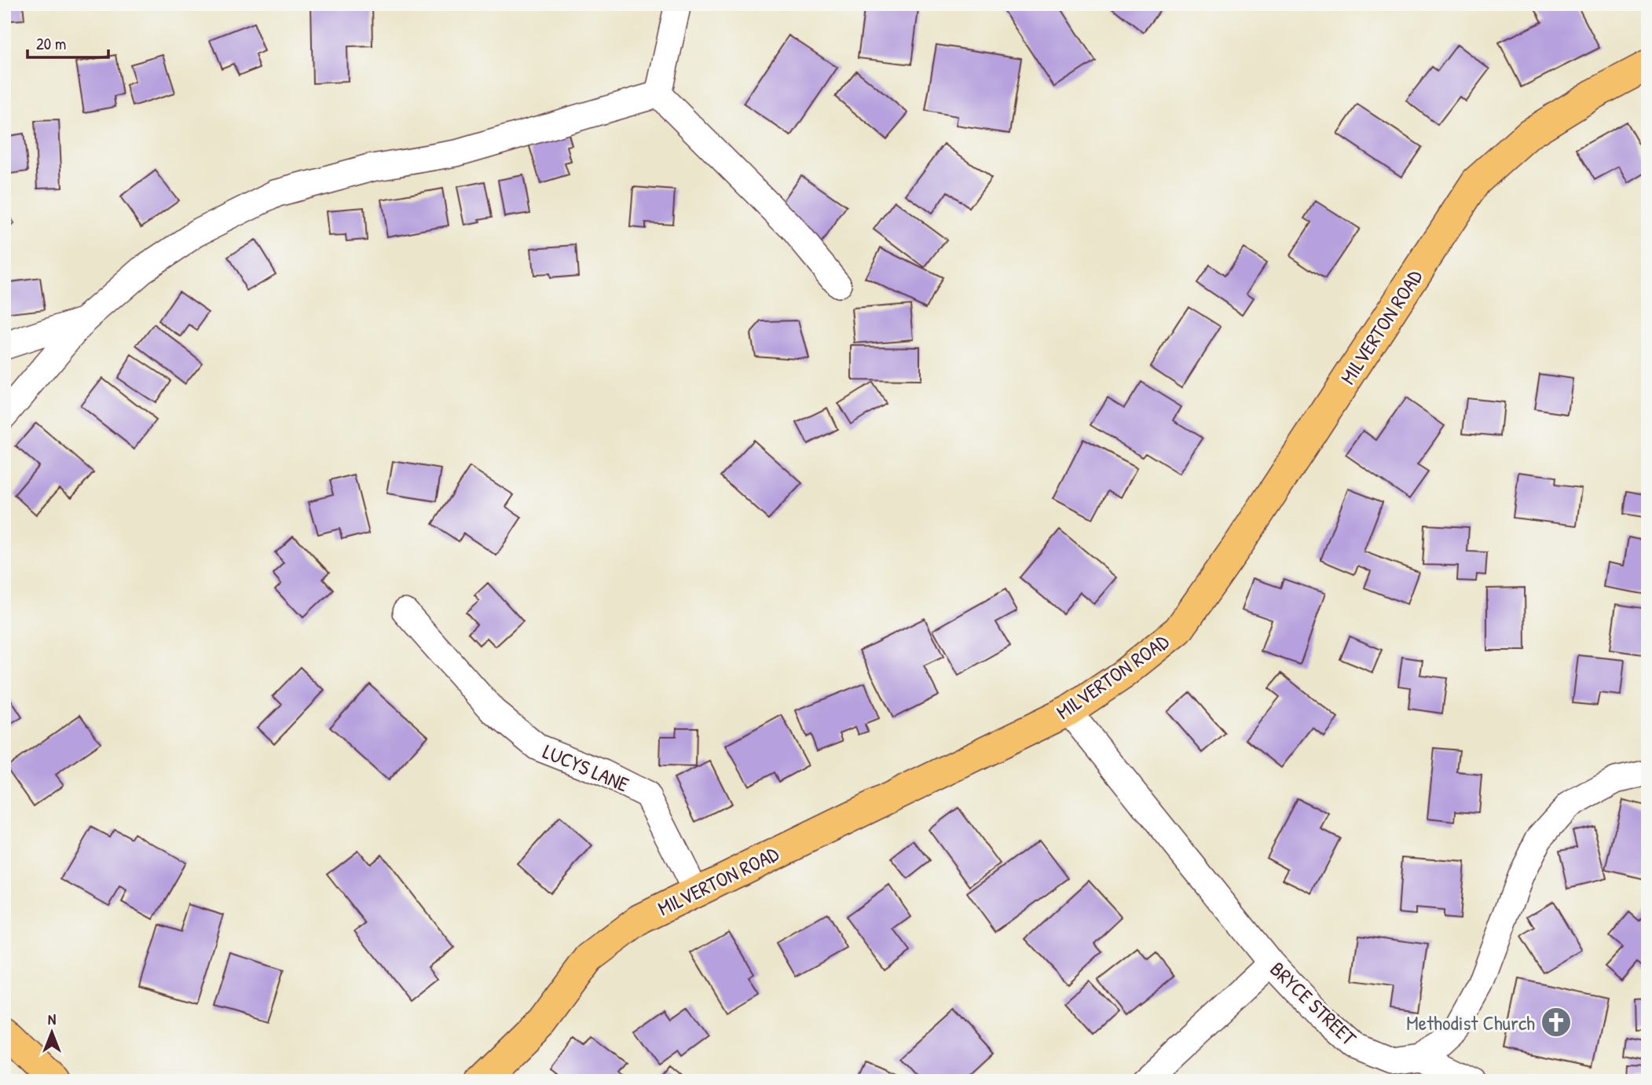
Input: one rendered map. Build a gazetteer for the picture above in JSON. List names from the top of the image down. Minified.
{"streets":{"main road":["MILVERTON ROAD"],"street":["LUCYS LANE","BRYCE STREET"]},"crossings":[["MILVERTON ROAD","LUCYS LANE"],["MILVERTON ROAD","BRYCE STREET"]],"places":{"church":["Methodist Church"]},"scale_bar":"20 m","north":"top"}
